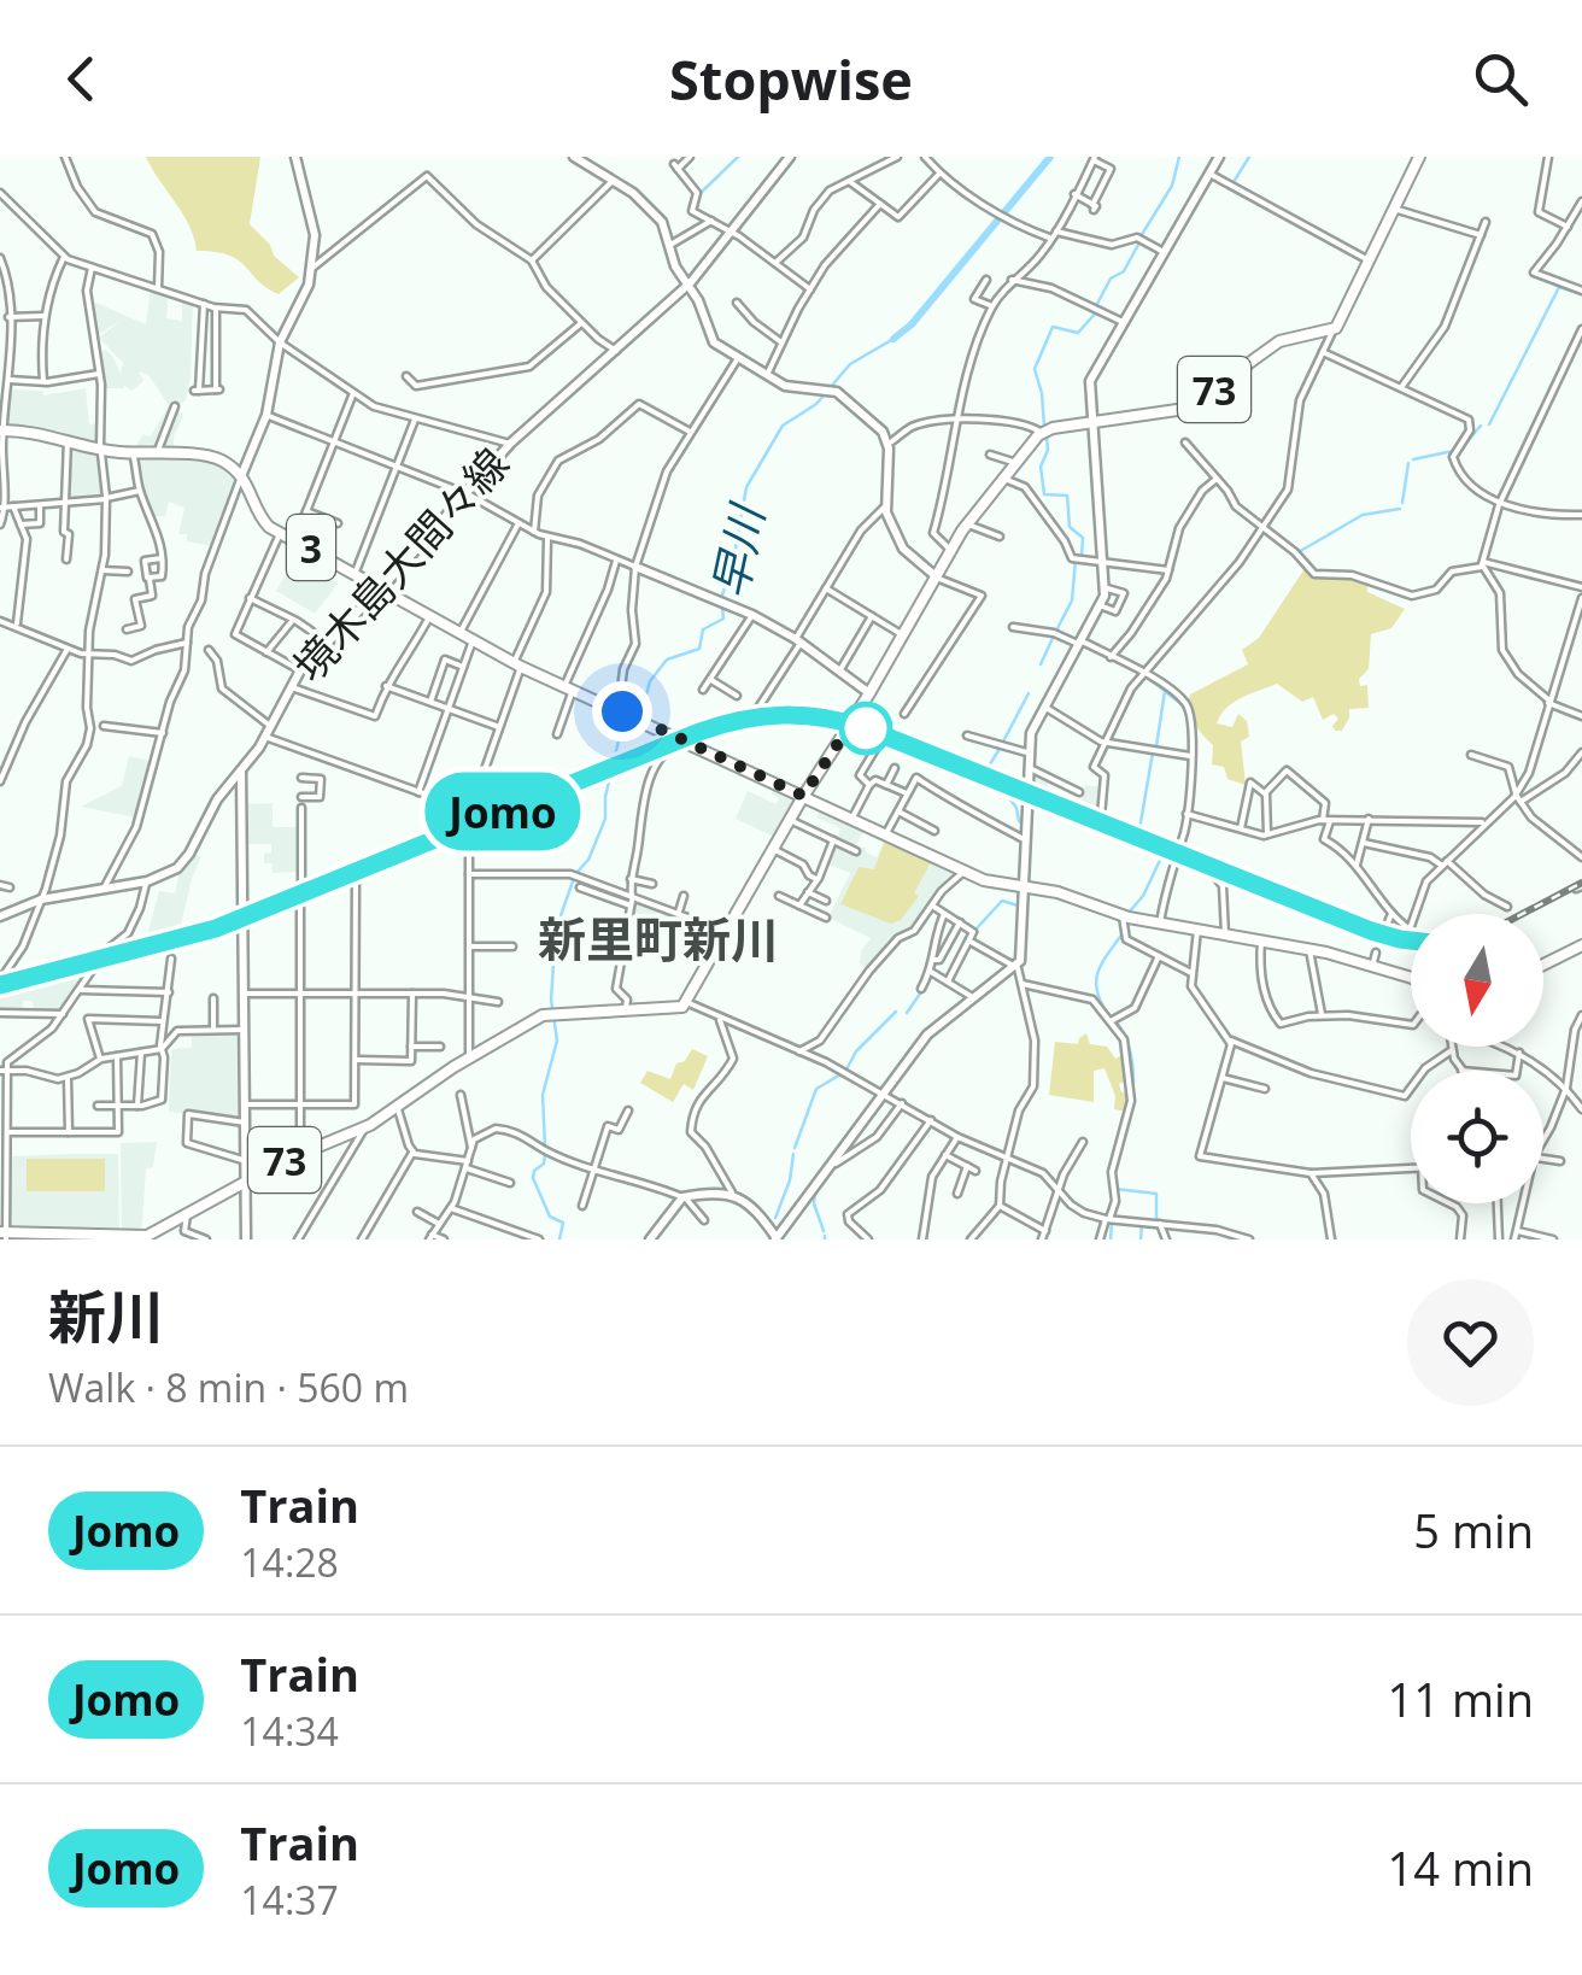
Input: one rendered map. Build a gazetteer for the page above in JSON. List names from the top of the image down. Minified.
{"streets":{"main road":["73","3"],"street":["境木島大間々線"]},"crossings":[["3","境木島大間々線"]],"districts":["新里町新川"],"water":["早川"],"north":"bottom","page":{"header":"Stopwise","on_map":"Jomo","heading":["新川","Walk · 8 min · 560 m"],"list":[{"mark":"Jomo","name":"Train","note":"14:28","value":"5 min"},{"mark":"Jomo","name":"Train","note":"14:34","value":"11 min"},{"mark":"Jomo","name":"Train","note":"14:37","value":"14 min"}]}}
